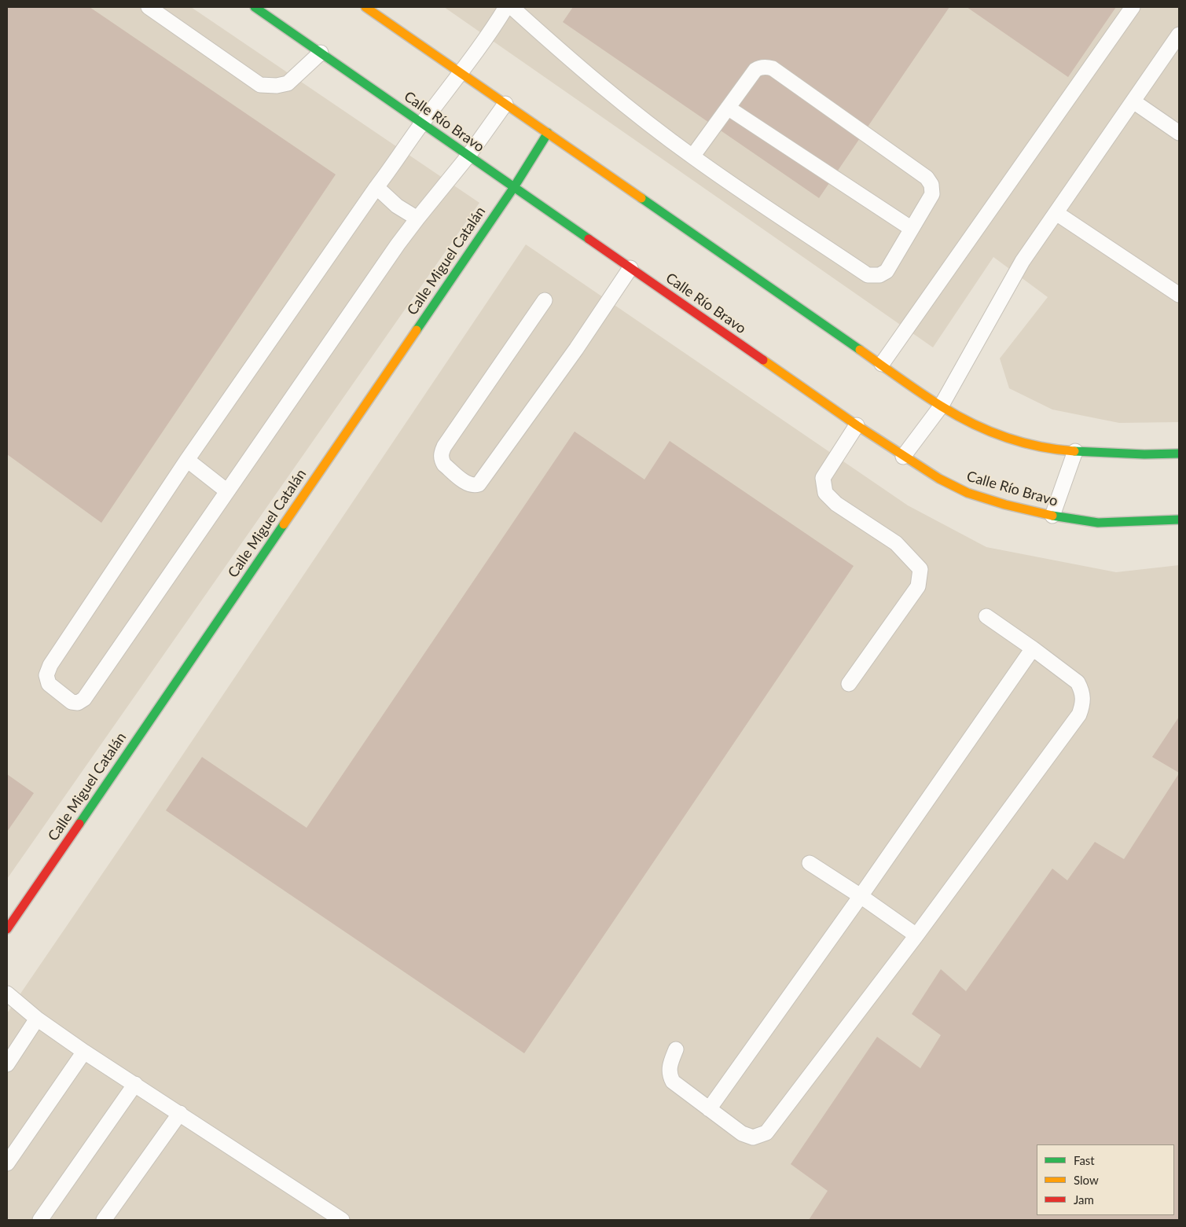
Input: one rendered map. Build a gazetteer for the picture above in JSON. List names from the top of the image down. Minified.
{"streets":{"street":["Calle Río Bravo","Calle Miguel Catalán"]},"crossings":[["Calle Río Bravo","Calle Miguel Catalán"]],"legend":["Fast","Slow","Jam"]}
